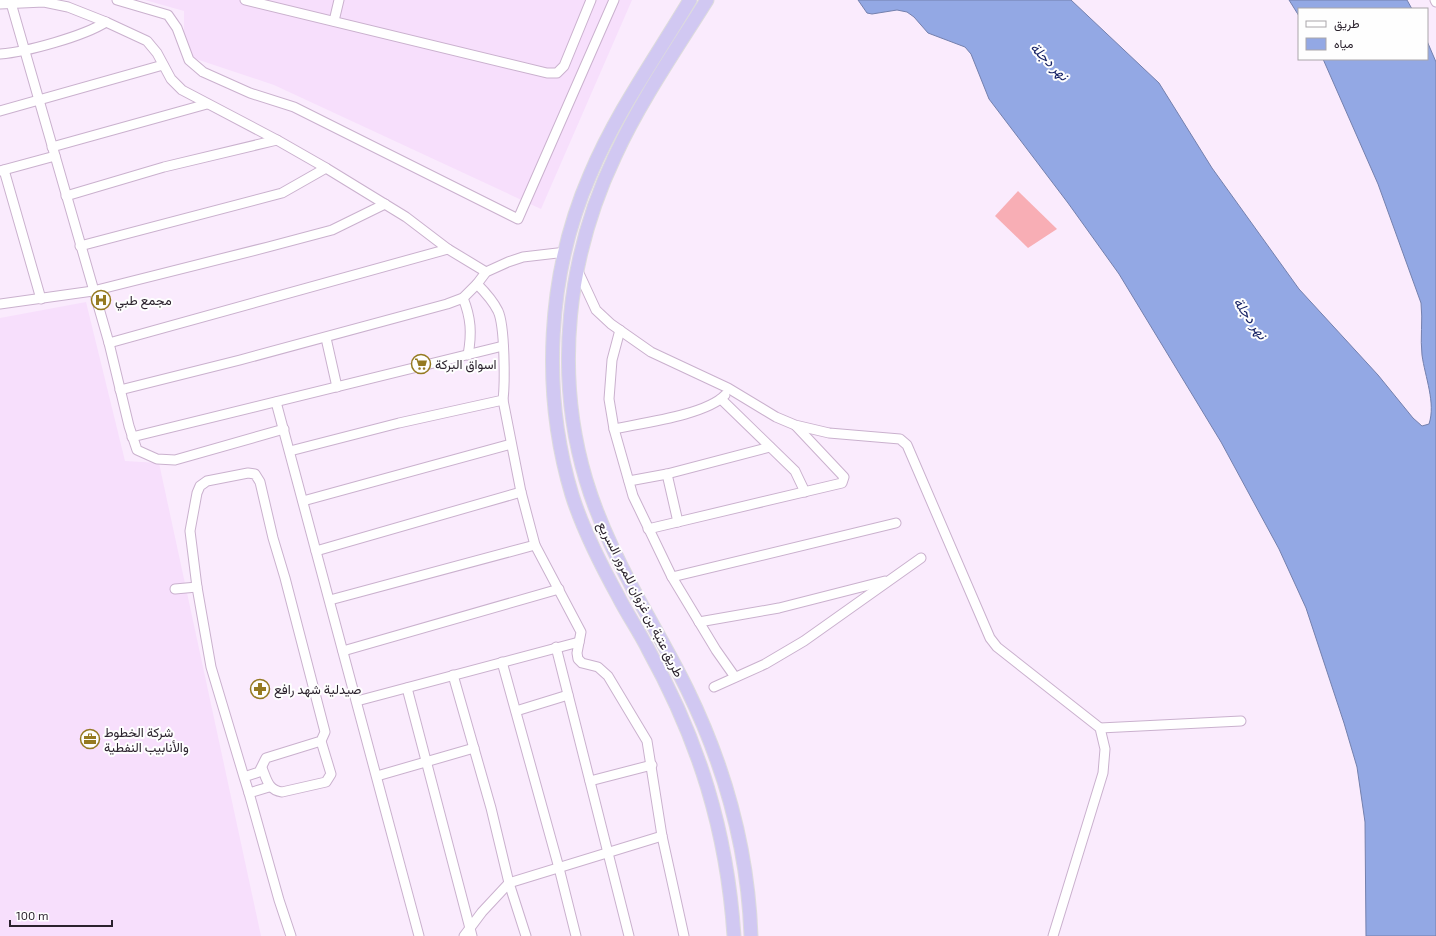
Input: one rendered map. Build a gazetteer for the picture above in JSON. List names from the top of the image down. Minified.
{"streets":{"highway":["طريق عتبة بن غزوان للمرور السريع"]},"water":["نهر دجلة"],"places":{"hospital":["مجمع طبي"],"supermarket":["اسواق البركة"],"pharmacy":["صيدلية شهد رافع"],"office":["شركة الخطوط والأنابيب النفطية"]},"legend":["طريق","مياه"],"scale_bar":"100 m"}
